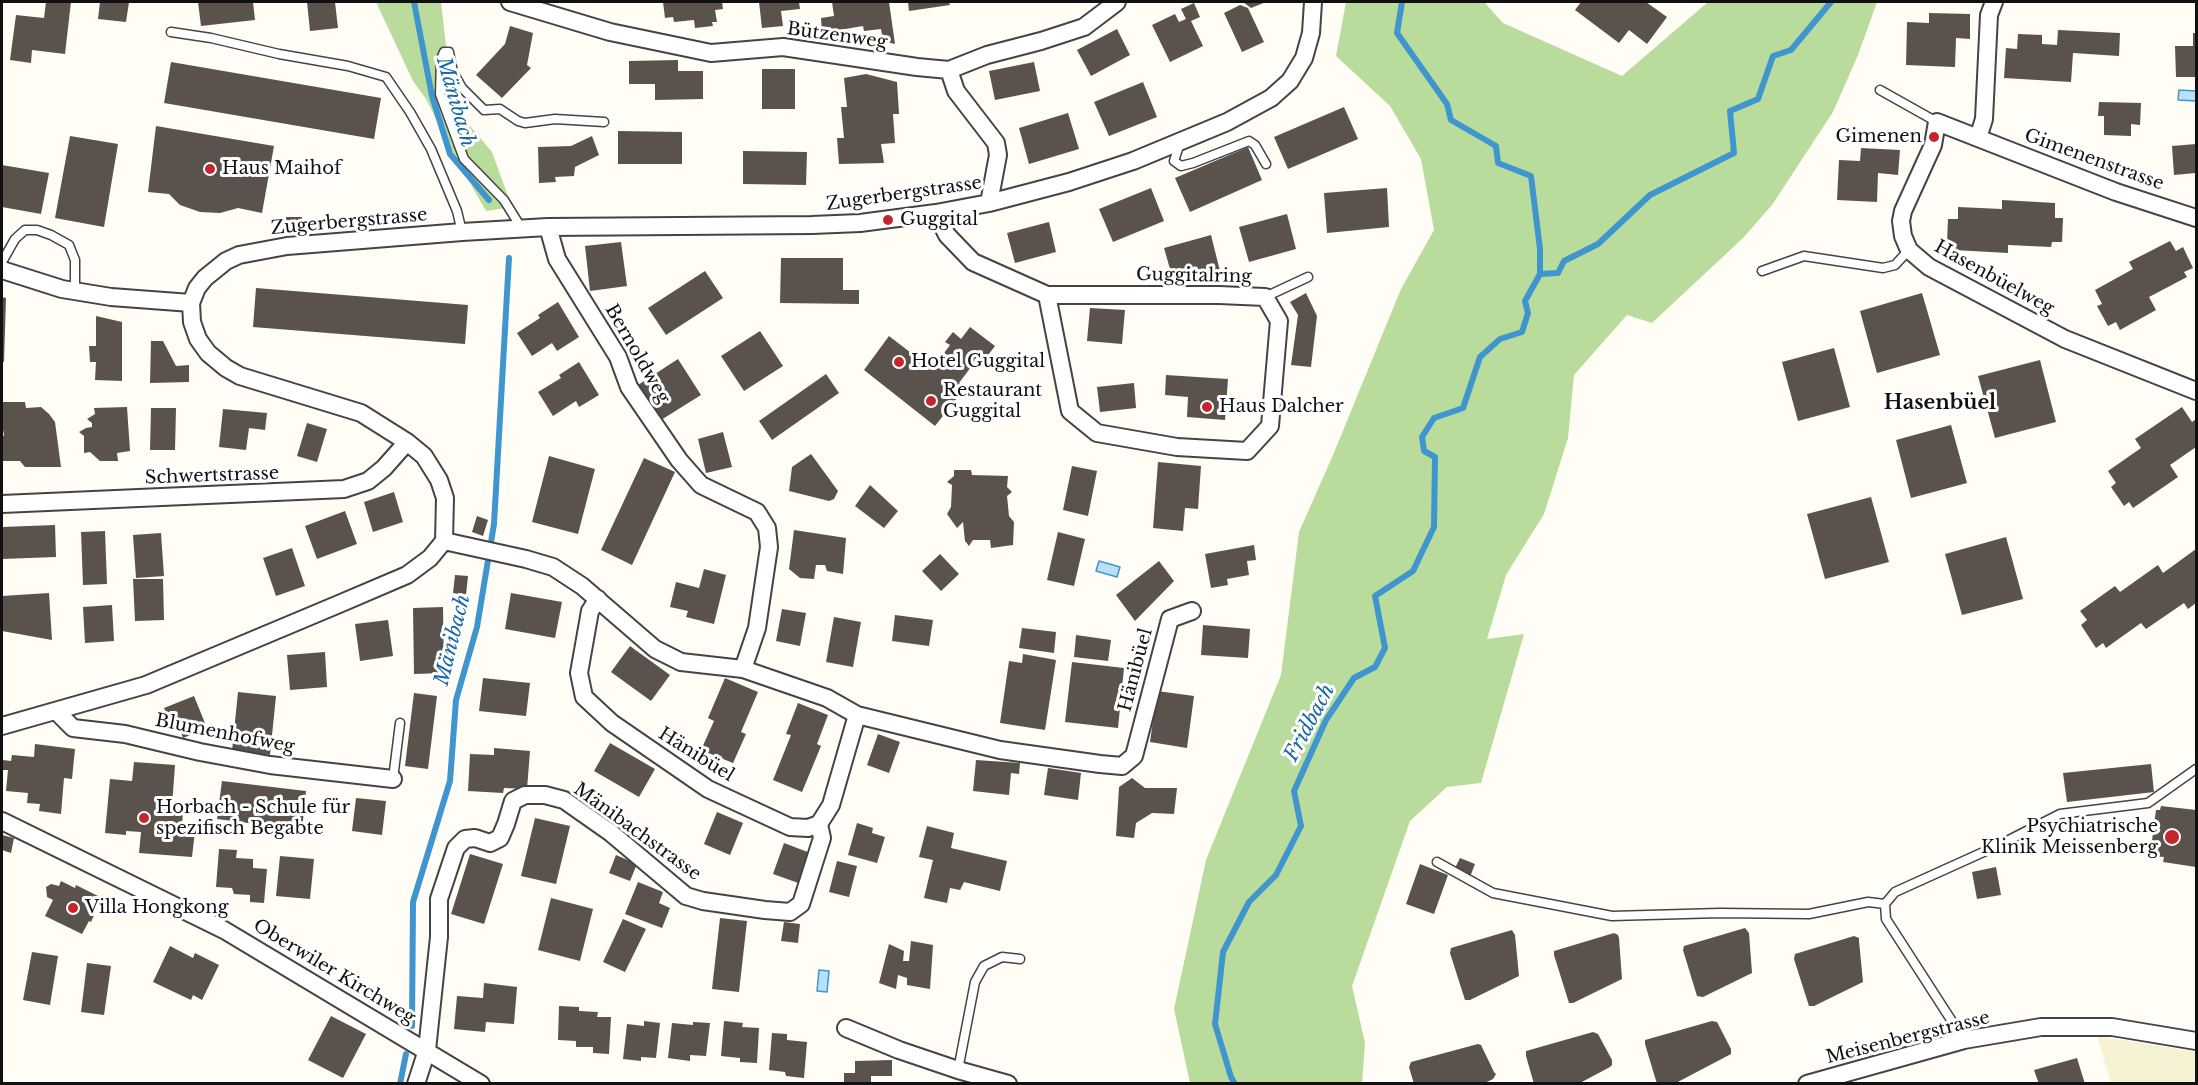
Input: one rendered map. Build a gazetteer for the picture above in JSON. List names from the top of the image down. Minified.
{"streets":{"street":["Bützenweg","Gimenenstrasse","Zugerbergstrasse","Guggitalring","Hasenbüelweg","Bernoldweg","Schwertstrasse","Hänibüel","Blumenhofweg","Mänibachstrasse","Oberwiler Kirchweg","Meisenbergstrasse"]},"crossings":[["Zugerbergstrasse","Guggitalring"],["Zugerbergstrasse","Bernoldweg"],["Bernoldweg","Hänibüel"],["Hänibüel","Mänibachstrasse"],["Mänibachstrasse","Oberwiler Kirchweg"]],"districts":["Hasenbüel"],"water":["Mänibach","Fridbach"],"places":["Gimenen","Haus Maihof","Guggital","Hotel Guggital","Restaurant Guggital","Haus Dalcher","Horbach - Schule für spezifisch Begabte","Psychiatrische Klinik Meissenberg","Villa Hongkong"]}
